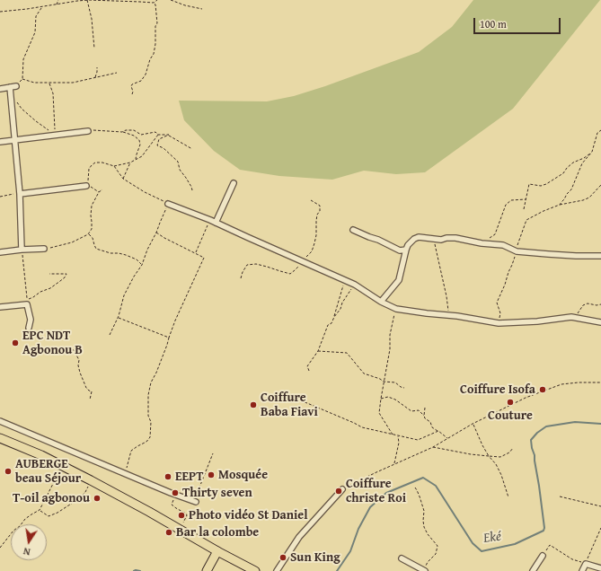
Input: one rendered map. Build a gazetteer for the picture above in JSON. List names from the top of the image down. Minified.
{"water":["Eké"],"places":["EPC NDT Agbonou B","Coiffure Isofa","Couture","Coiffure Baba Fiavi","AUBERGE beau Séjour","Mosquée","EEPT","Coiffure christe Roi","Thirty seven","T-oil agbonou","Photo vidéo St Daniel","Bar la colombe","Sun King"],"scale_bar":"100 m","north":"bottom"}
